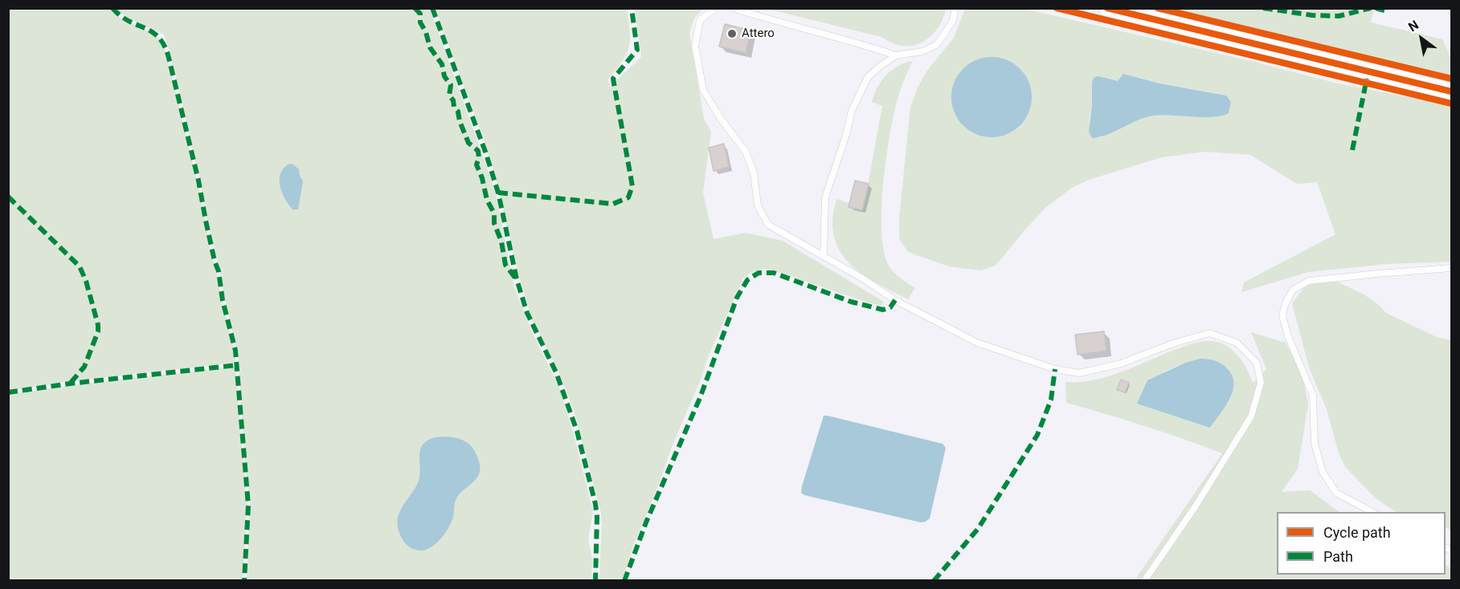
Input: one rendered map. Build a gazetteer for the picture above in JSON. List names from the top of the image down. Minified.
{"places":["Attero"],"legend":["Cycle path","Path"],"north":"top left"}
